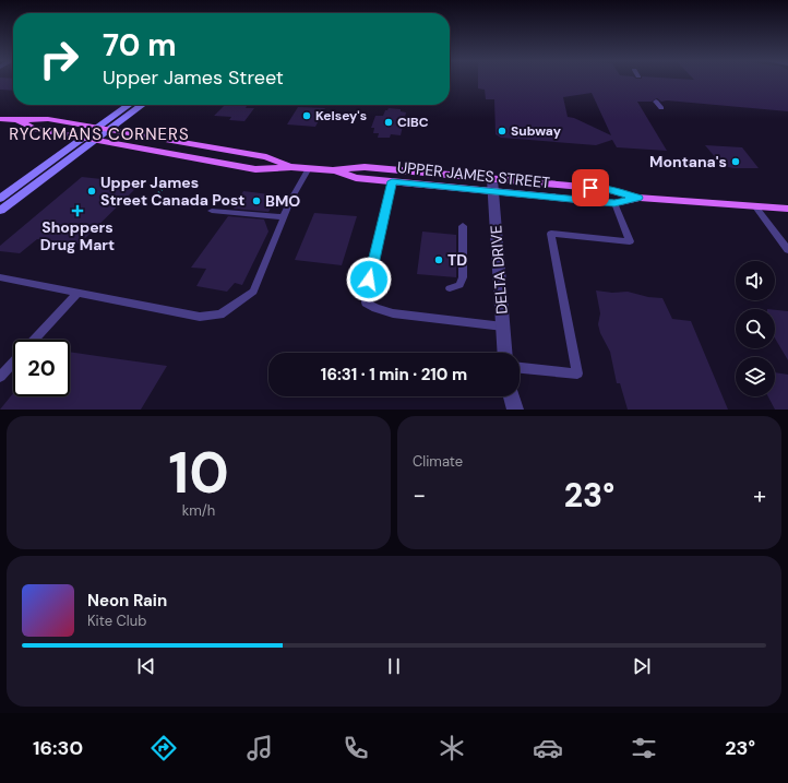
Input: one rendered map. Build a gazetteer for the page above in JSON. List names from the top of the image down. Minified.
{"streets":{"main road":["UPPER JAMES STREET"],"street":["DELTA DRIVE"]},"crossings":[["UPPER JAMES STREET","DELTA DRIVE"]],"districts":["RYCKMANS CORNERS"],"places":{"other":["Kelsey's","CIBC","Subway","Montana's","Upper James Street Canada Post","BMO","TD"],"health":["Shoppers Drug Mart"]},"page":{"turn":["70 m","Upper James Street"],"limit":"20","trip":"16:31 · 1 min · 210 m","tile":[["10","km/h"],"Climate"],"heat":["−","23°","+"],"song":["Neon Rain","Kite Club"],"tabs":["16:30","23°"]}}
